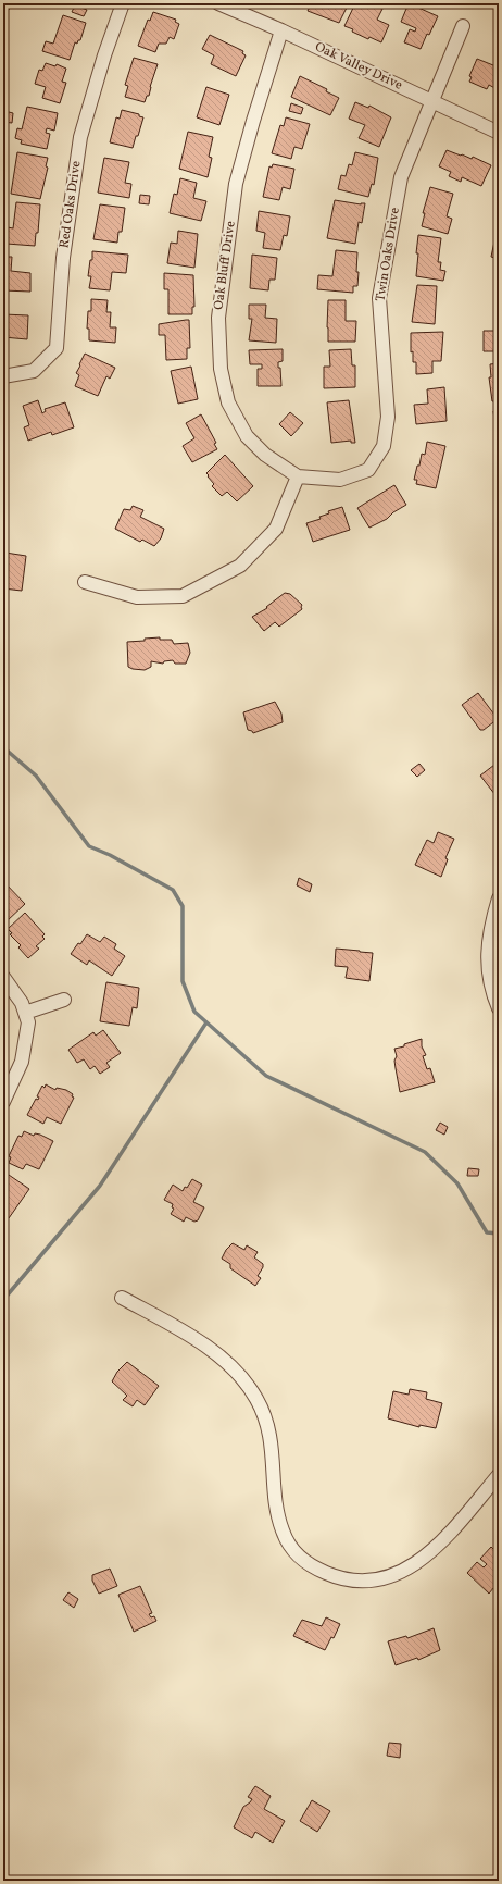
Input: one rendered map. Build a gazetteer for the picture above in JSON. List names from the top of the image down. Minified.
{"streets":{"street":["Oak Valley Drive","Red Oaks Drive","Twin Oaks Drive","Oak Bluff Drive"]},"crossings":[["Oak Valley Drive","Twin Oaks Drive"],["Oak Valley Drive","Oak Bluff Drive"],["Twin Oaks Drive","Oak Bluff Drive"]]}
